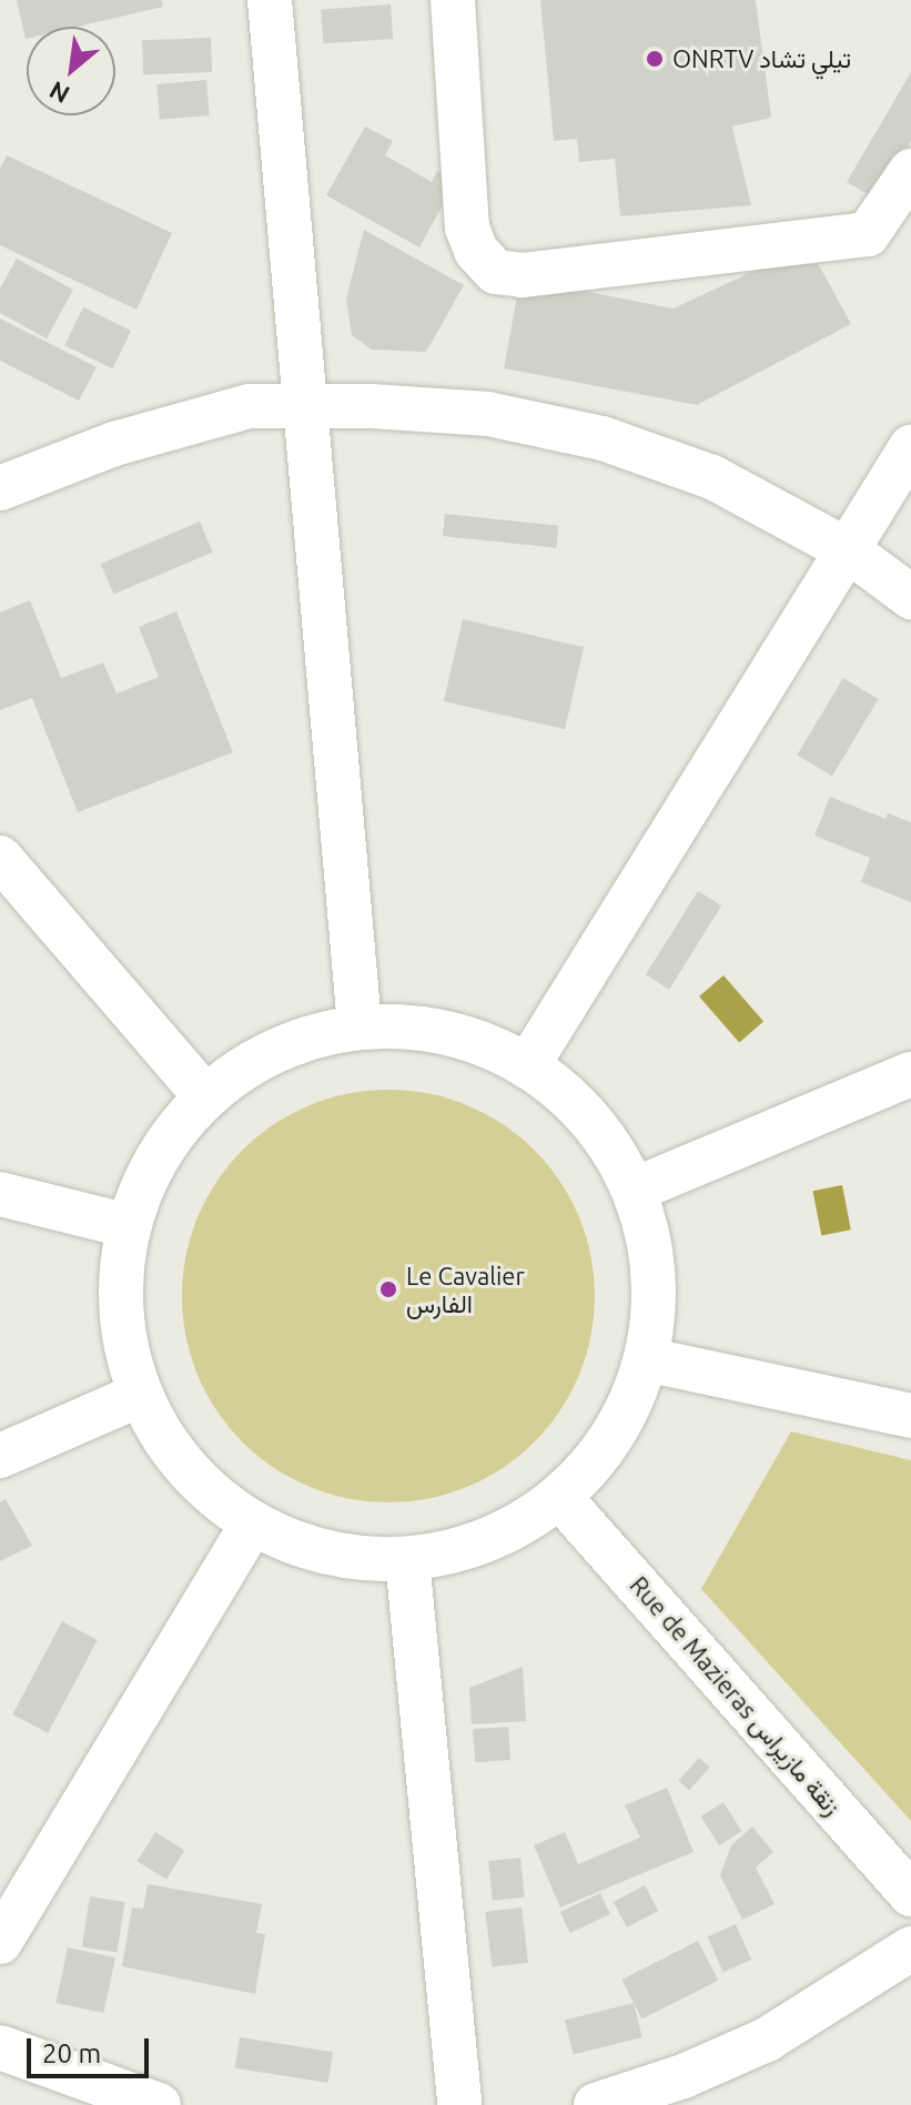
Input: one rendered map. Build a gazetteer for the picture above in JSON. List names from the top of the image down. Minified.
{"streets":{"street":["Rue de Mazieras زنقة مازيراس"]},"places":["ONRTV تيلي تشاد","Le Cavalier الفارس"],"scale_bar":"20 m","north":"bottom left"}
